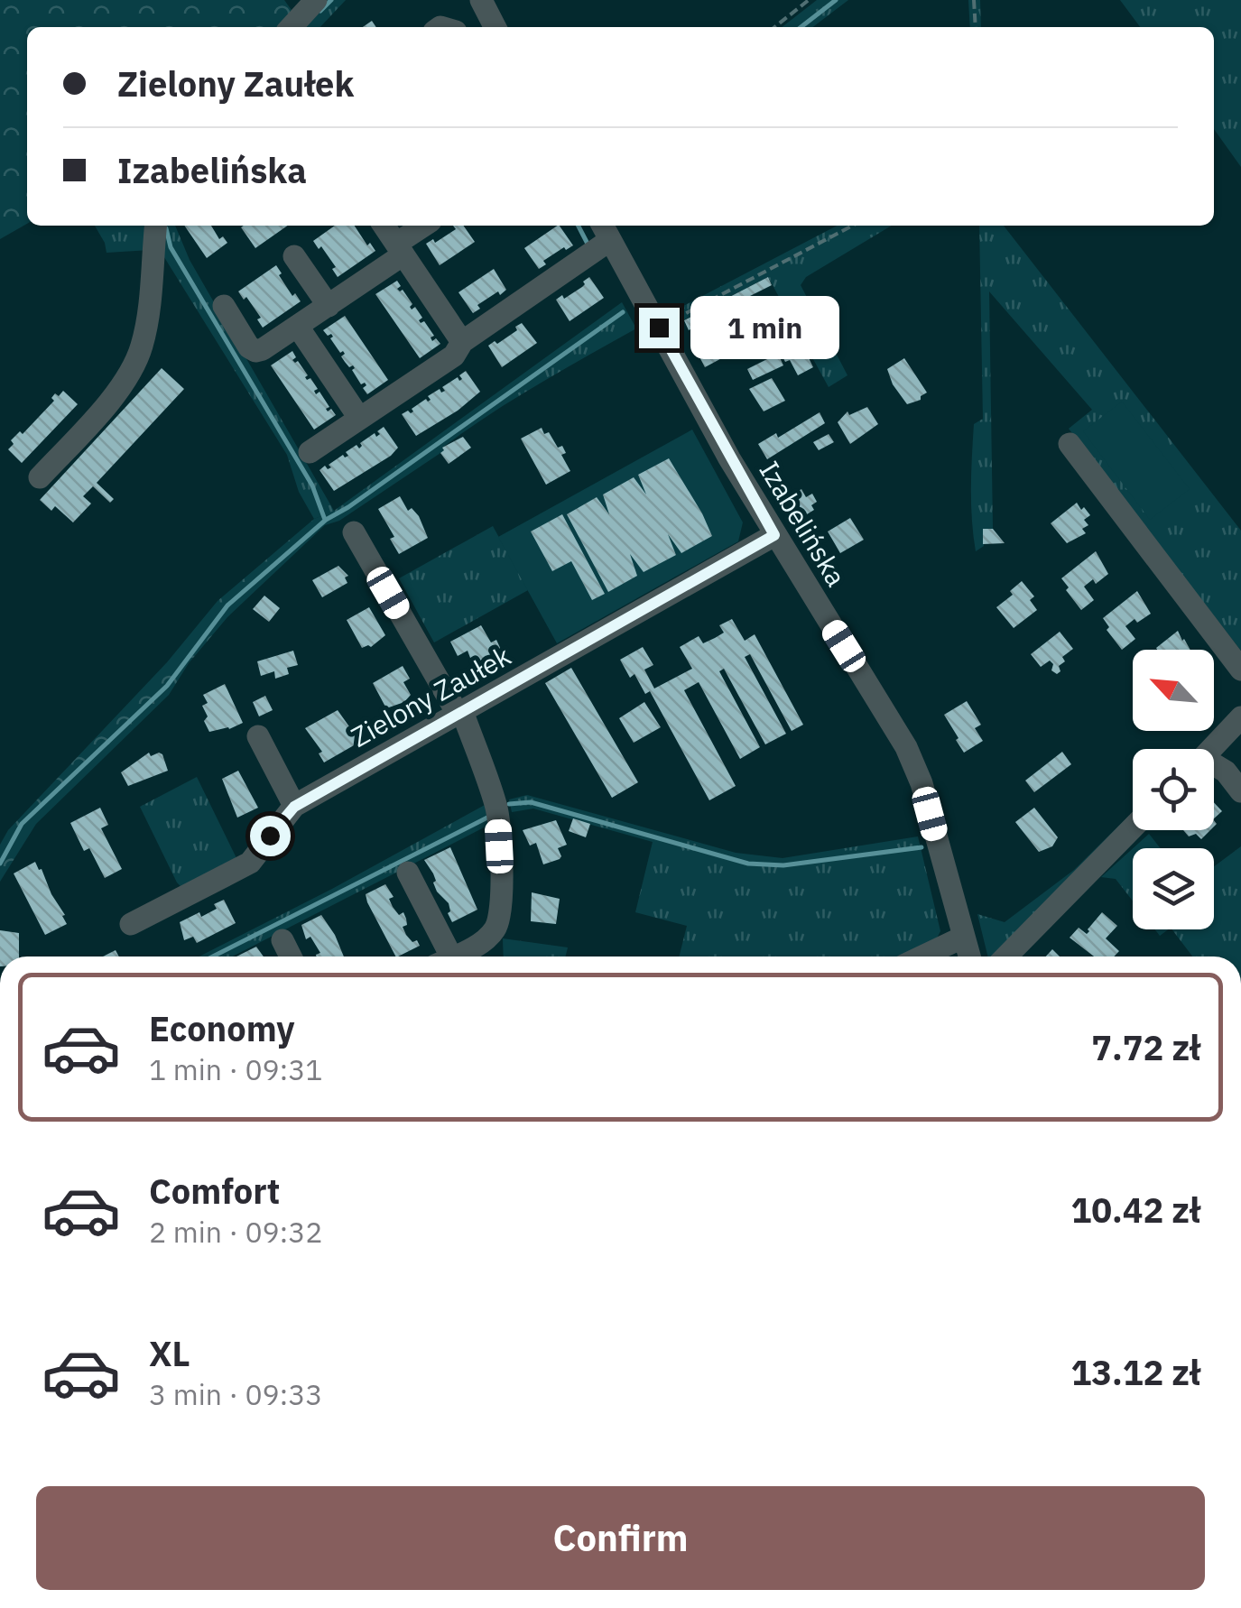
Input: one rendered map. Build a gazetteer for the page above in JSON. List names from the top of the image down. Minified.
{"streets":{"street":["Izabelińska","Zielony Zaułek"]},"crossings":[["Izabelińska","Zielony Zaułek"]],"north":"top left","page":{"banner":["Zielony Zaułek","Izabelińska"],"bubble":"1 min","list":[{"name":"Economy","note":"1 min · 09:31","value":"7.72 zł"},{"name":"Comfort","note":"2 min · 09:32","value":"10.42 zł"},{"name":"XL","note":"3 min · 09:33","value":"13.12 zł"}],"buttons":"Confirm"}}
